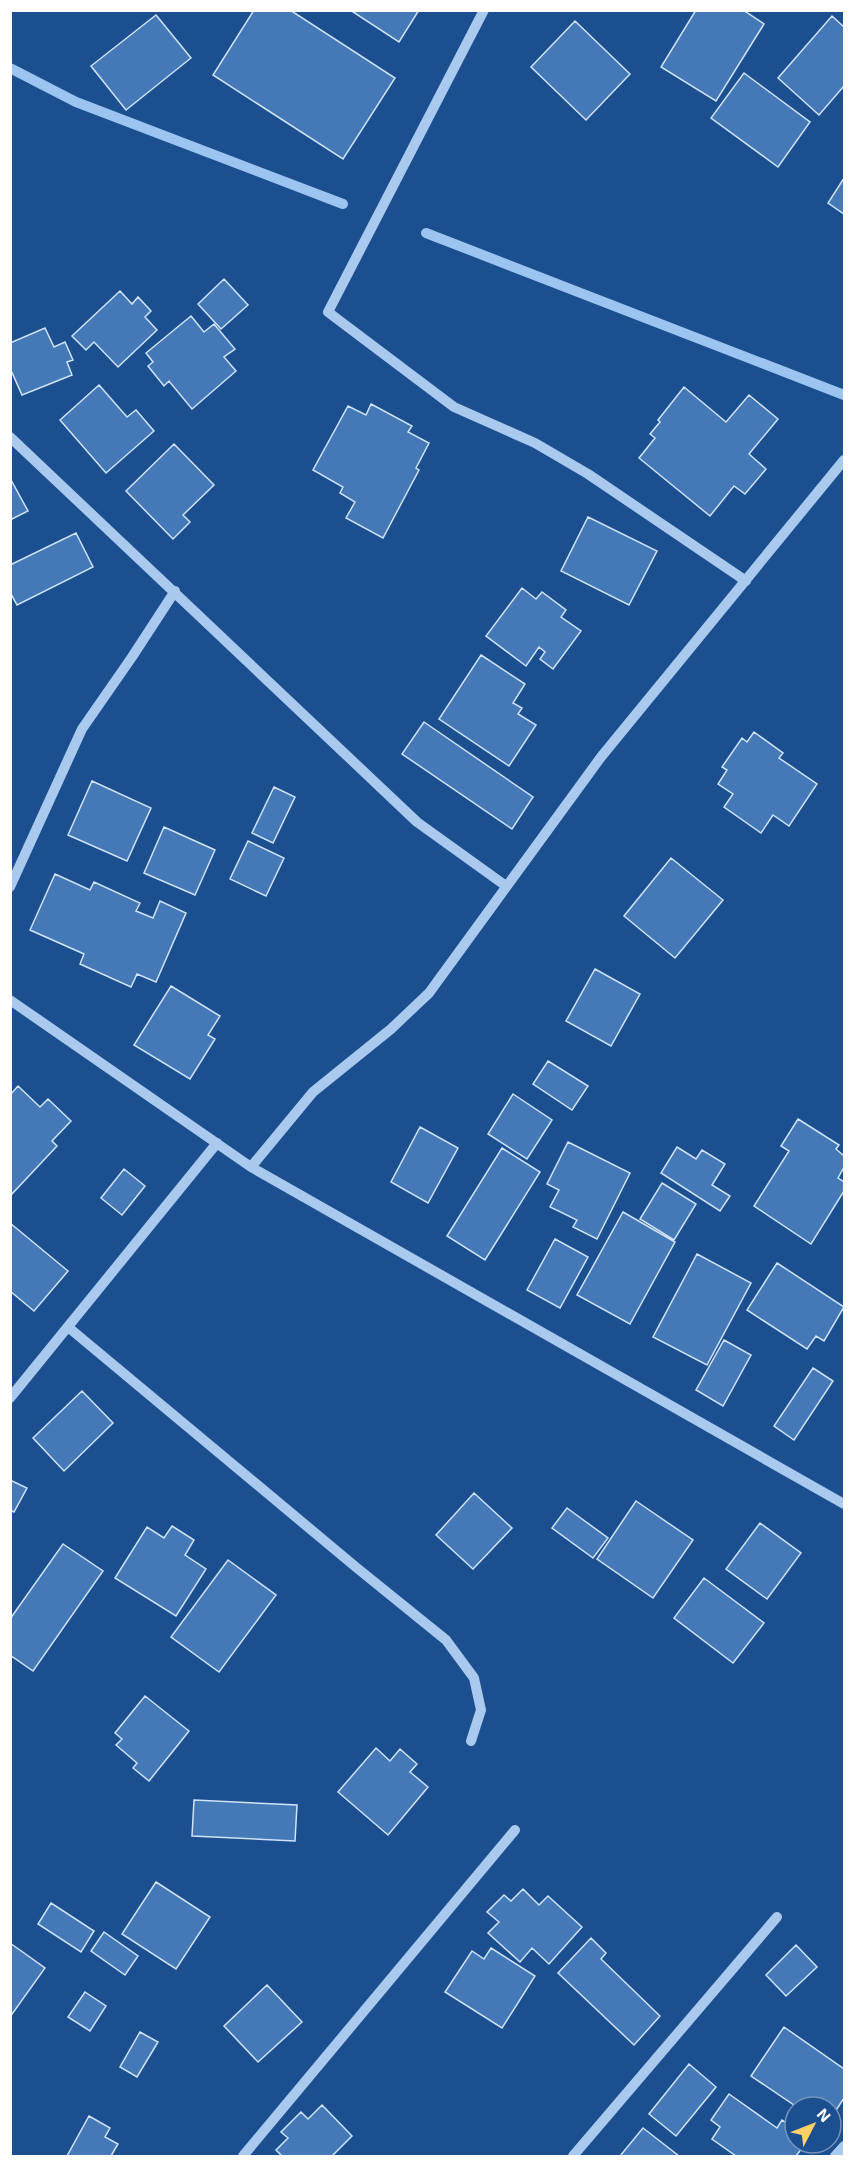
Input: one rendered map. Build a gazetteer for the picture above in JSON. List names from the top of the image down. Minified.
{"north":"top right"}
